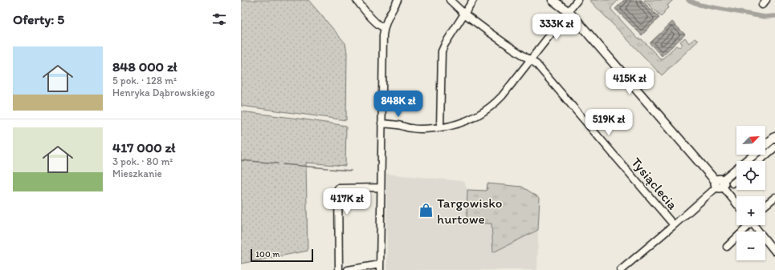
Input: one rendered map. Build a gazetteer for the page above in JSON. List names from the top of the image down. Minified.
{"streets":{"street":["Tysiąclecia"]},"places":{"shop":["Targowisko hurtowe"]},"scale_bar":"100 m","north":"top right","page":{"heading":"Oferty: 5","price":["333K zł","415K zł","848K zł","519K zł","417K zł"],"list":[{"name":"848 000 zł","note":"5 pok. · 128 m² · Henryka Dąbrowskiego"},{"name":"417 000 zł","note":"3 pok. · 80 m² · Mieszkanie"}],"map_buttons":["+","−"],"scale":"100 m"}}
